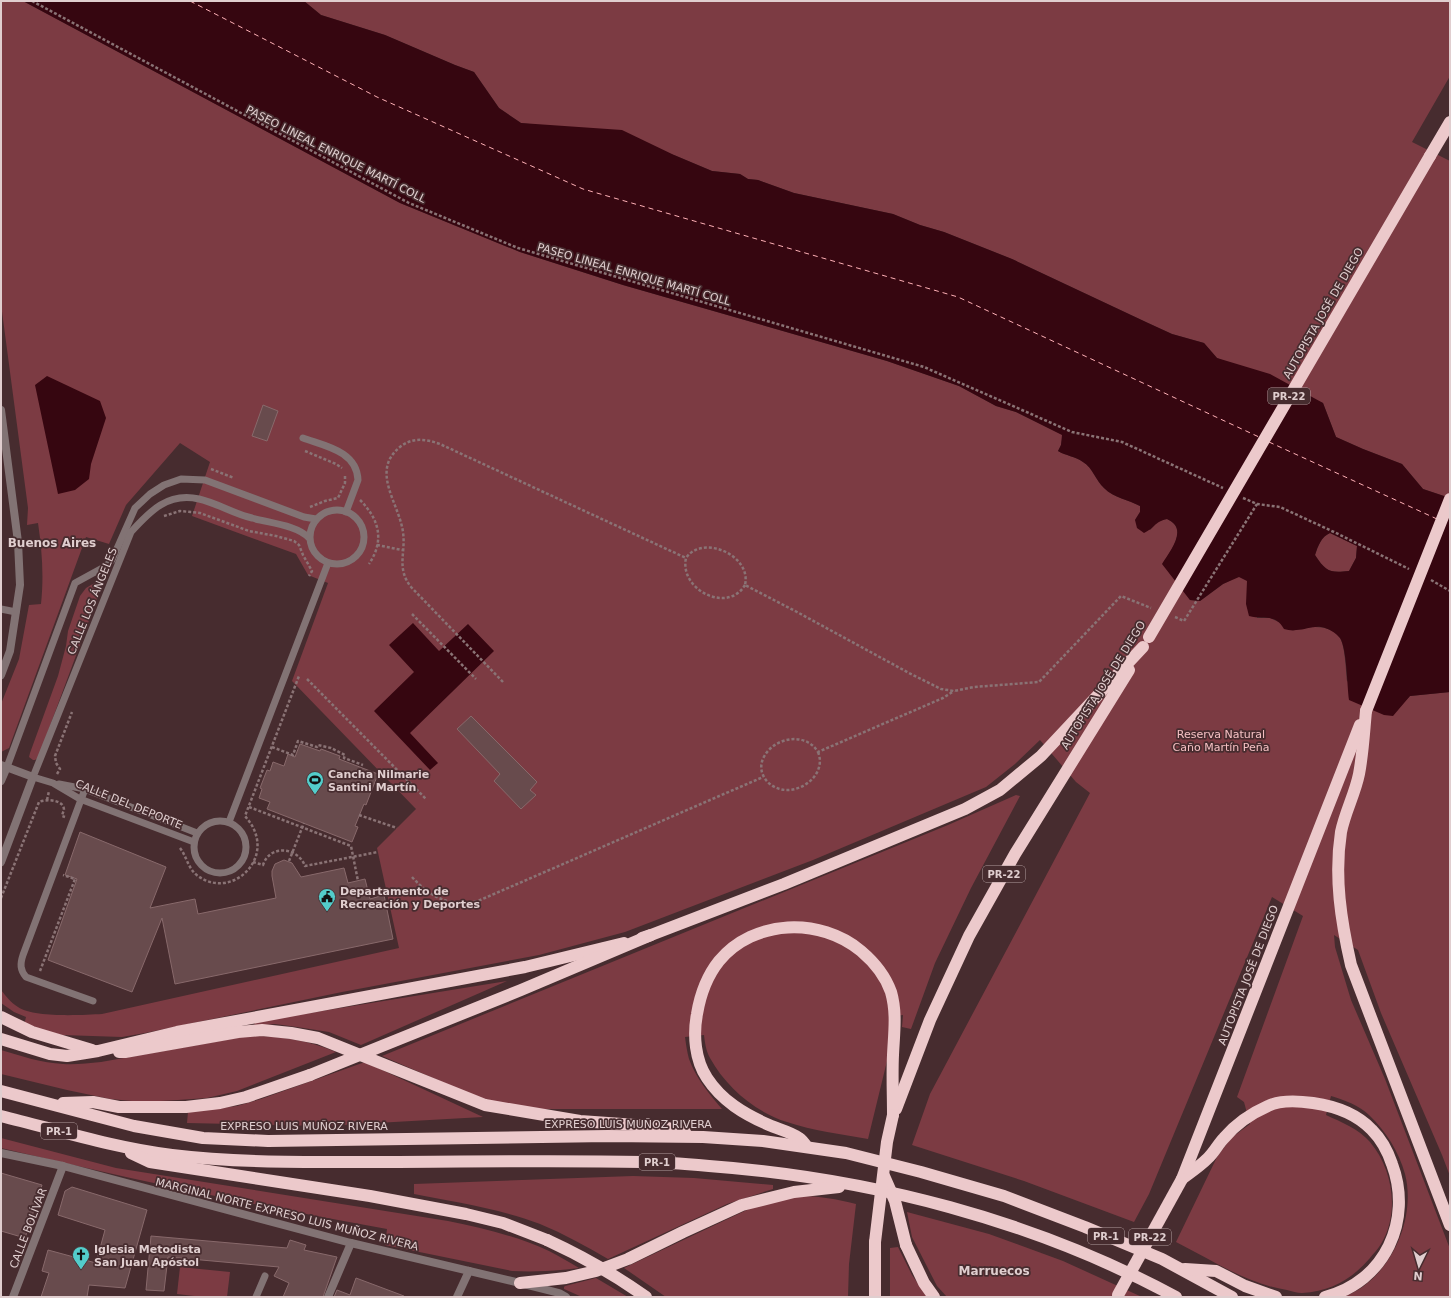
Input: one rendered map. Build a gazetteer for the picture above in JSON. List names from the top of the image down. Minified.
{"streets":{"highway":["AUTOPISTA JOSÉ DE DIEGO","PR-22","EXPRESO LUIS MUÑOZ RIVERA","PR-1"],"street":["CALLE LOS ÁNGELES","MARGINAL NORTE EXPRESO LUIS MUÑOZ RIVERA","CALLE BOLÍVAR"],"lane":["CALLE DEL DEPORTE"],"path":["PASEO LINEAL ENRIQUE MARTÍ COLL"]},"crossings":[["CALLE LOS ÁNGELES","CALLE DEL DEPORTE"],["MARGINAL NORTE EXPRESO LUIS MUÑOZ RIVERA","CALLE BOLÍVAR"]],"districts":["Buenos Aires","Marruecos"],"parks":["Reserva Natural Caño Martín Peña"],"places":{"sports":["Cancha Nilmarie Santini Martín"],"public building":["Departamento de Recreación y Deportes"],"church":["Iglesia Metodista San Juan Apόstol"]},"north":"bottom"}
